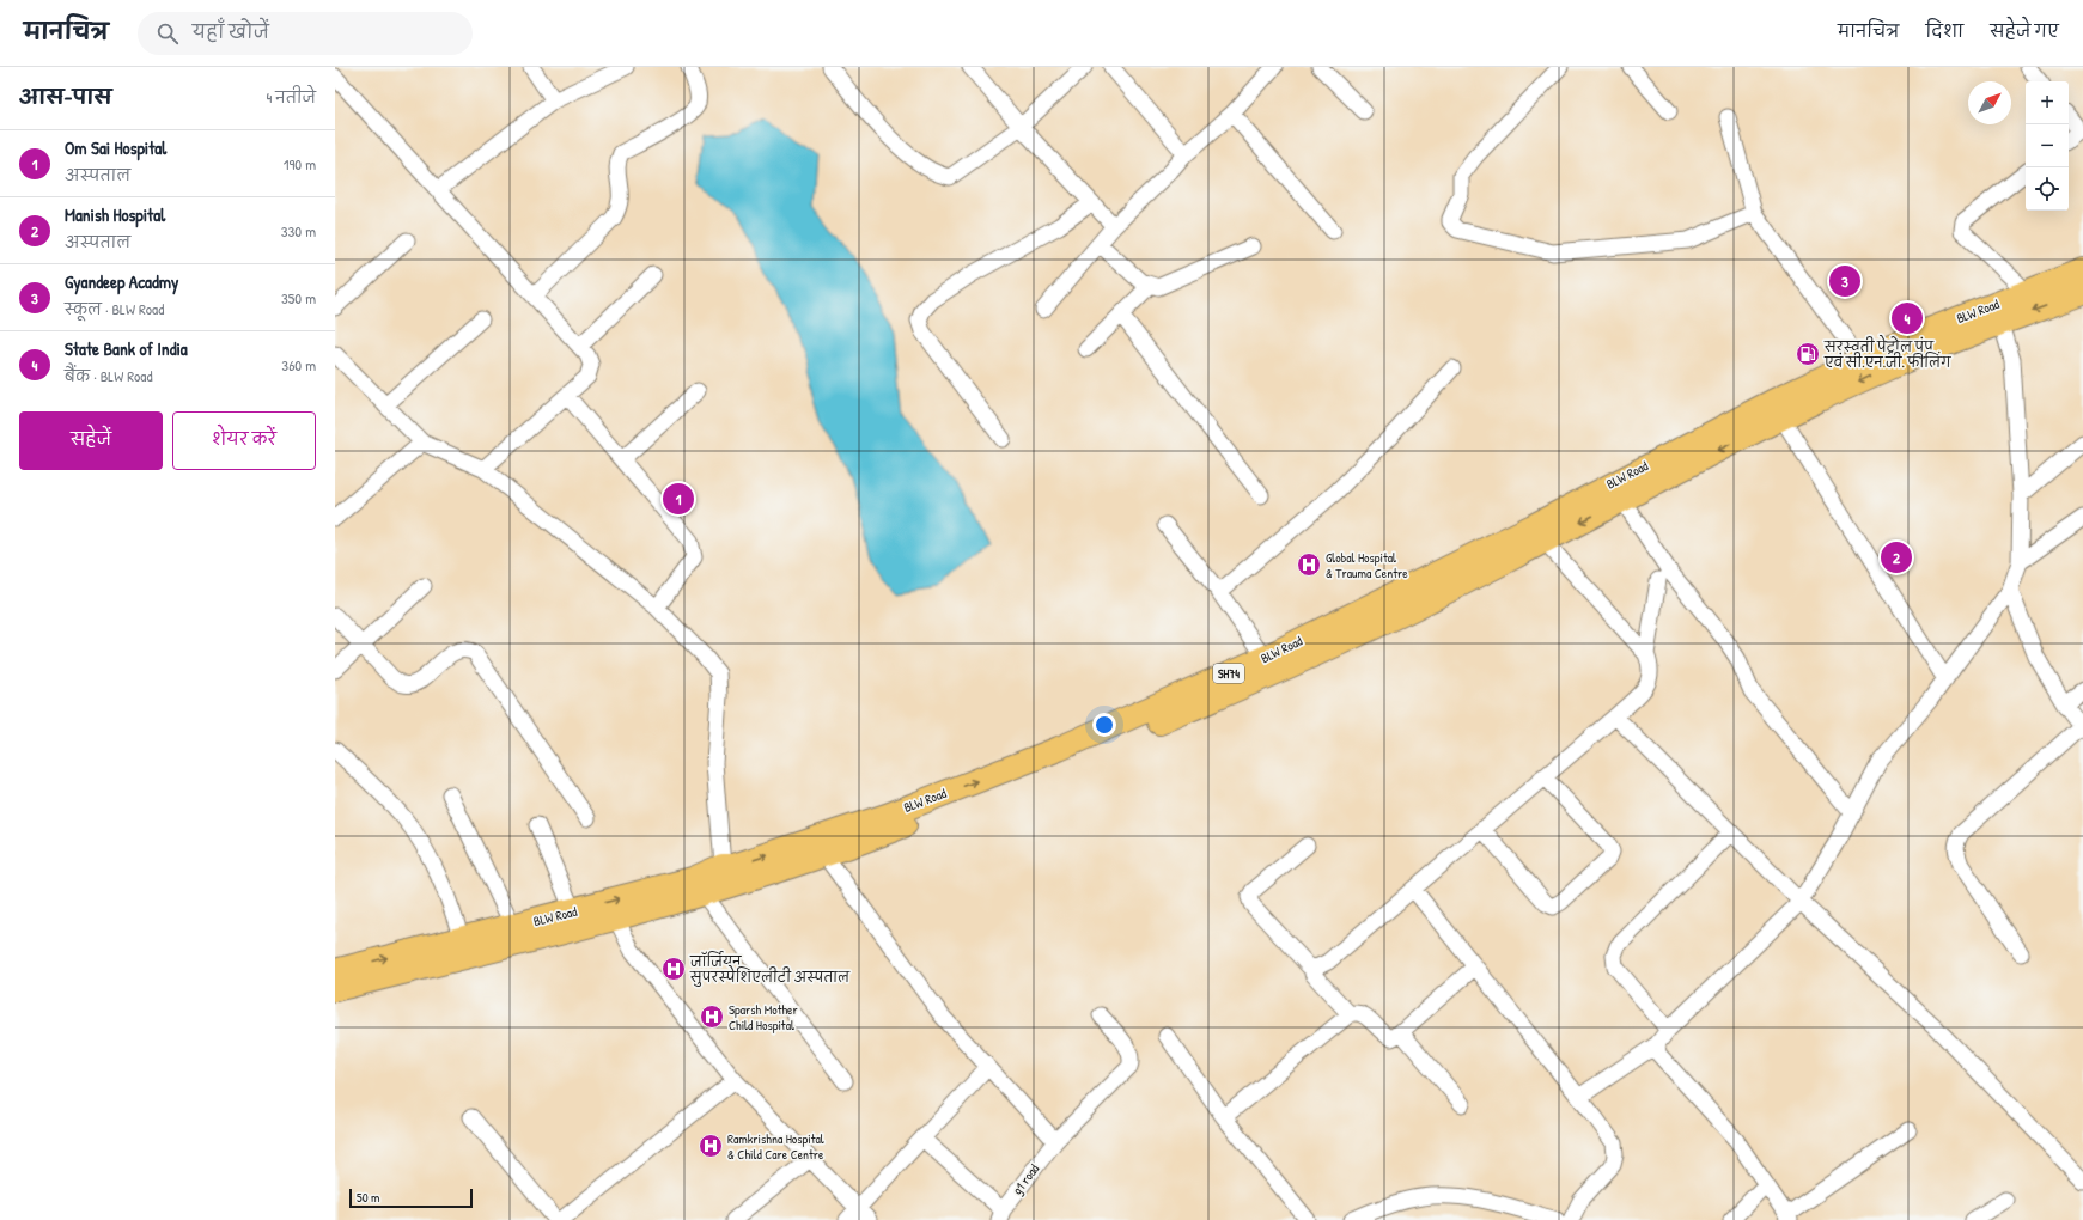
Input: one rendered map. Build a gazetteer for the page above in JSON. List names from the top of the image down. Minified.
{"streets":{"main road":["BLW Road","SH74"],"street":["g1 road"]},"crossings":[["BLW Road","SH74"]],"places":{"fuel station":["सरस्वती पेट्रोल पंप एवं सी.एन.जी. फीलिंग"],"hospital":["Global Hospital & Trauma Centre","जाॅर्जियन सुपरस्पेशिएलीटी अस्पताल","Sparsh Mother Child Hospital","Ramkrishna Hospital & Child Care Centre"]},"scale_bar":"50 m","north":"top right","page":{"header":"मानचित्र","search":"यहाँ खोजें","nav":["मानचित्र","दिशा","सहेजे गए"],"heading":["आस-पास","4 नतीजे"],"map_buttons":["+","−"],"list":[{"mark":"1","name":"Om Sai Hospital","note":"अस्पताल","value":"190 m"},{"mark":"2","name":"Manish Hospital","note":"अस्पताल","value":"330 m"},{"mark":"3","name":"Gyandeep Acadmy","note":"स्कूल · BLW Road","value":"350 m"},{"mark":"4","name":"State Bank of India","note":"बैंक · BLW Road","value":"360 m"}],"pins":["3","4","1","2"],"buttons":["सहेजें","शेयर करें"],"scale":"50 m"}}
